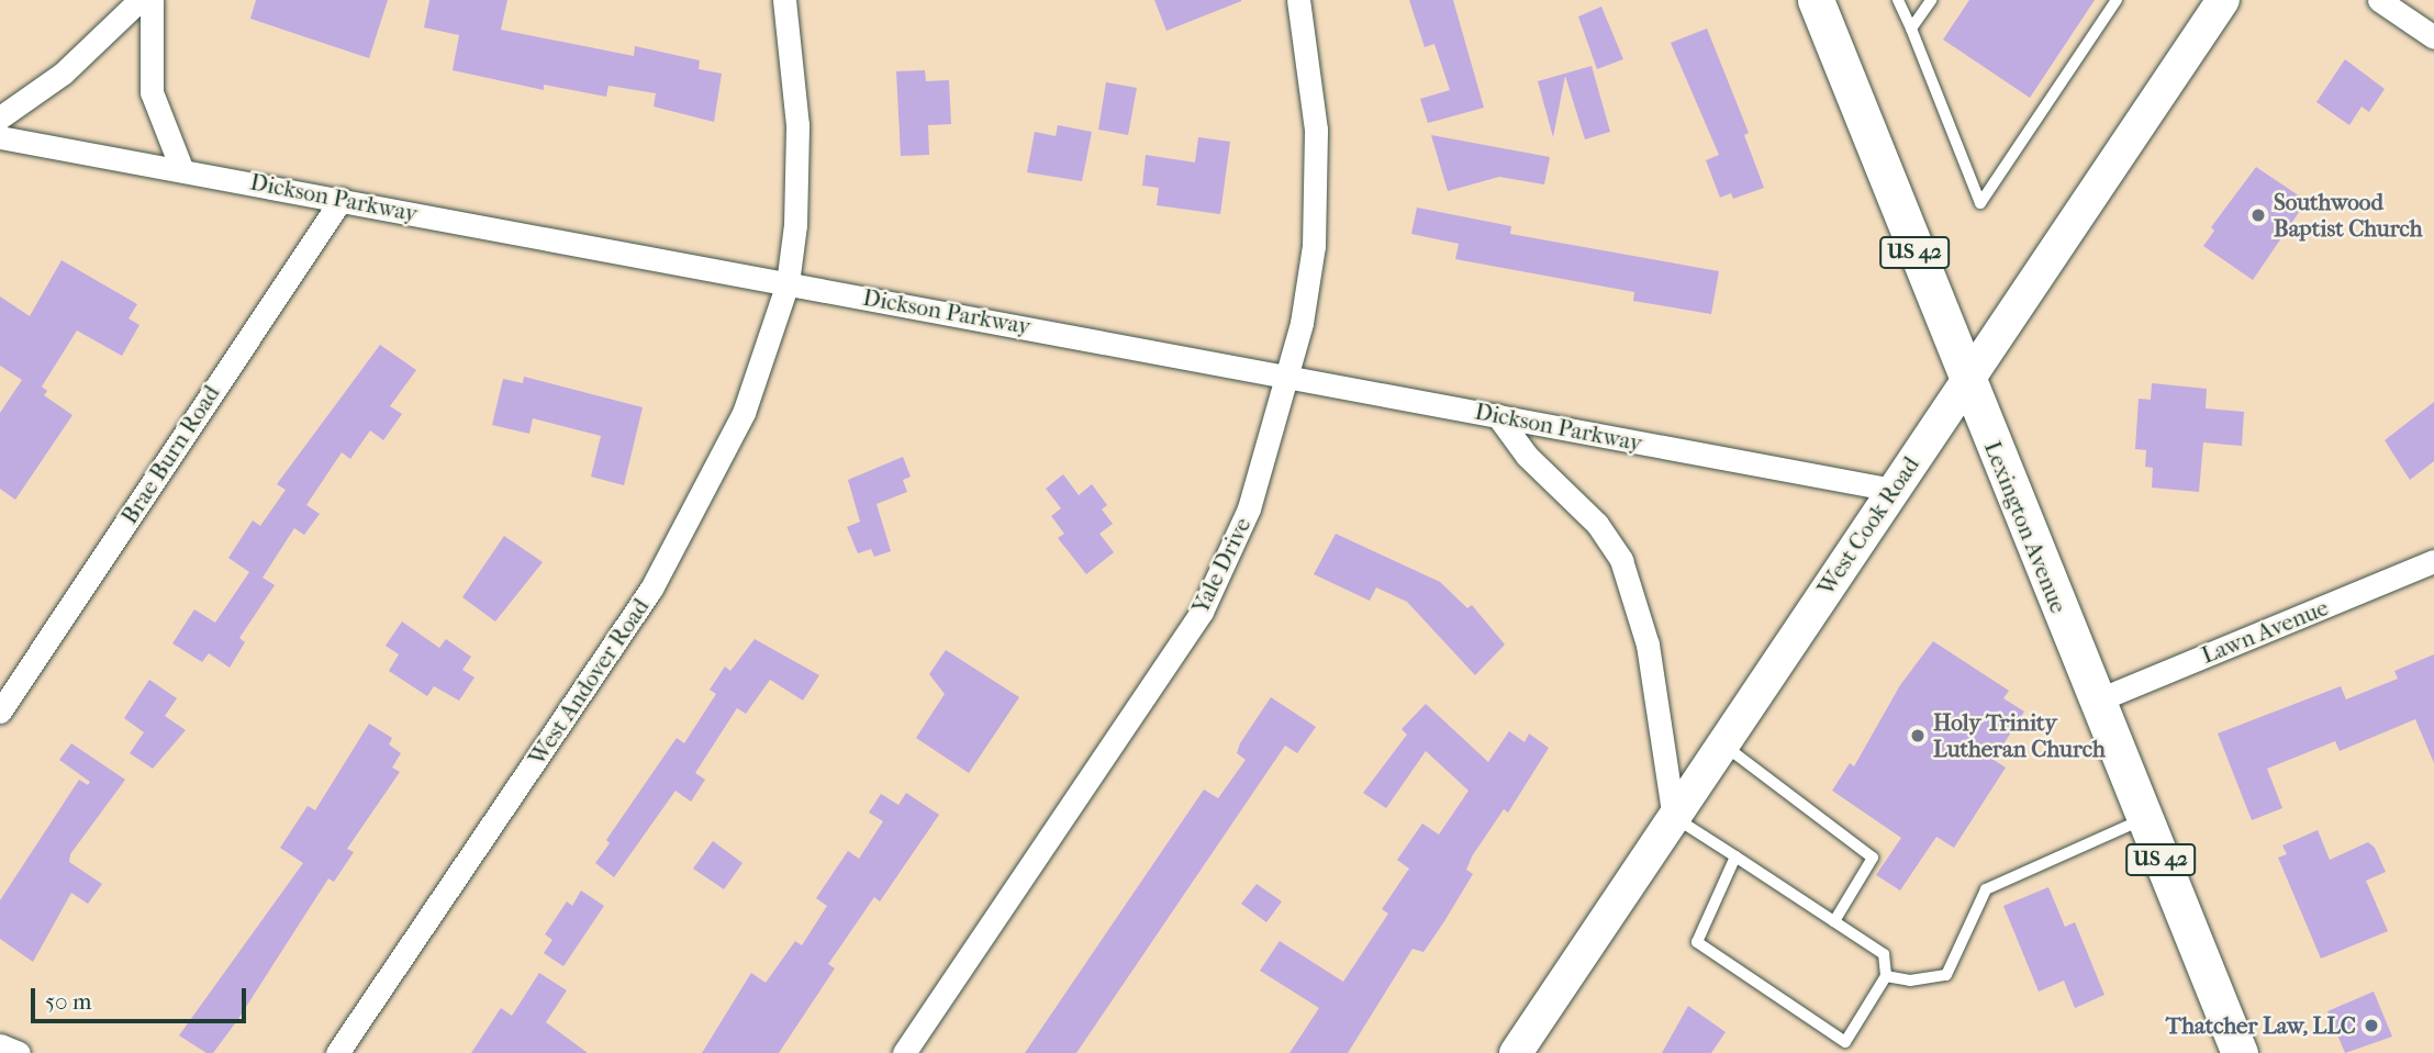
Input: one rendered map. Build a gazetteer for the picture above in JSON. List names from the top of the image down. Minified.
{"streets":{"main road":["US 42","West Cook Road","Lexington Avenue"],"street":["Dickson Parkway","Brae Burn Road","Yale Drive","Lawn Avenue","West Andover Road"]},"crossings":[["Dickson Parkway","Brae Burn Road"],["Dickson Parkway","West Cook Road"],["Dickson Parkway","Yale Drive"],["Dickson Parkway","West Andover Road"],["West Cook Road","Lexington Avenue"],["Lexington Avenue","Lawn Avenue"]],"places":["Southwood Baptist Church","Holy Trinity Lutheran Church","Thatcher Law, LLC"],"scale_bar":"50 m"}
